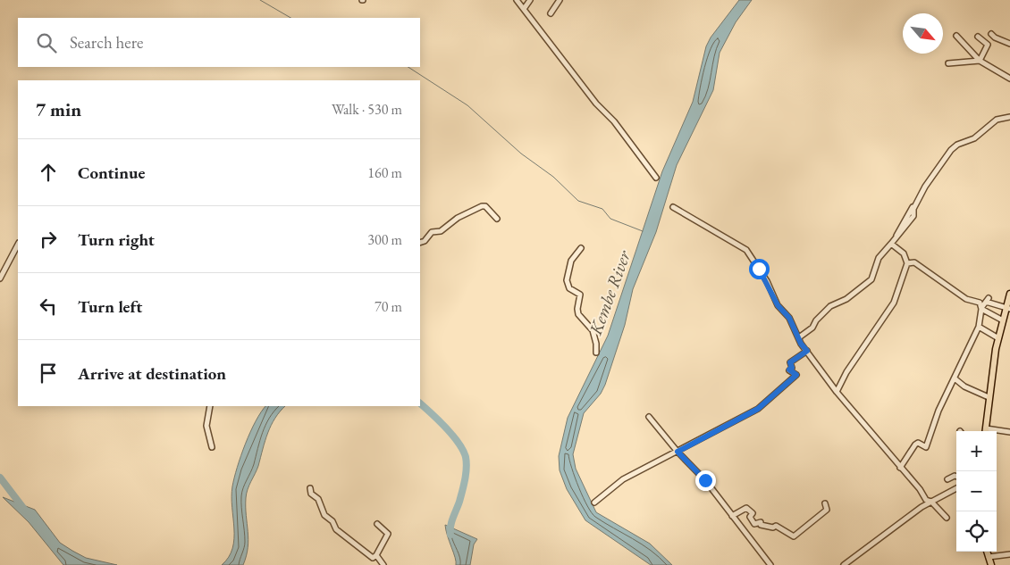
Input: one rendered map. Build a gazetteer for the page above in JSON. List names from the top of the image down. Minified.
{"water":["Kembe River"],"north":"bottom right","page":{"search":"Search here","heading":["7 min","Walk · 530 m"],"list":[["Continue","160 m"],["Turn right","300 m"],["Turn left","70 m"],"Arrive at destination"],"map_buttons":["+","−"]}}
